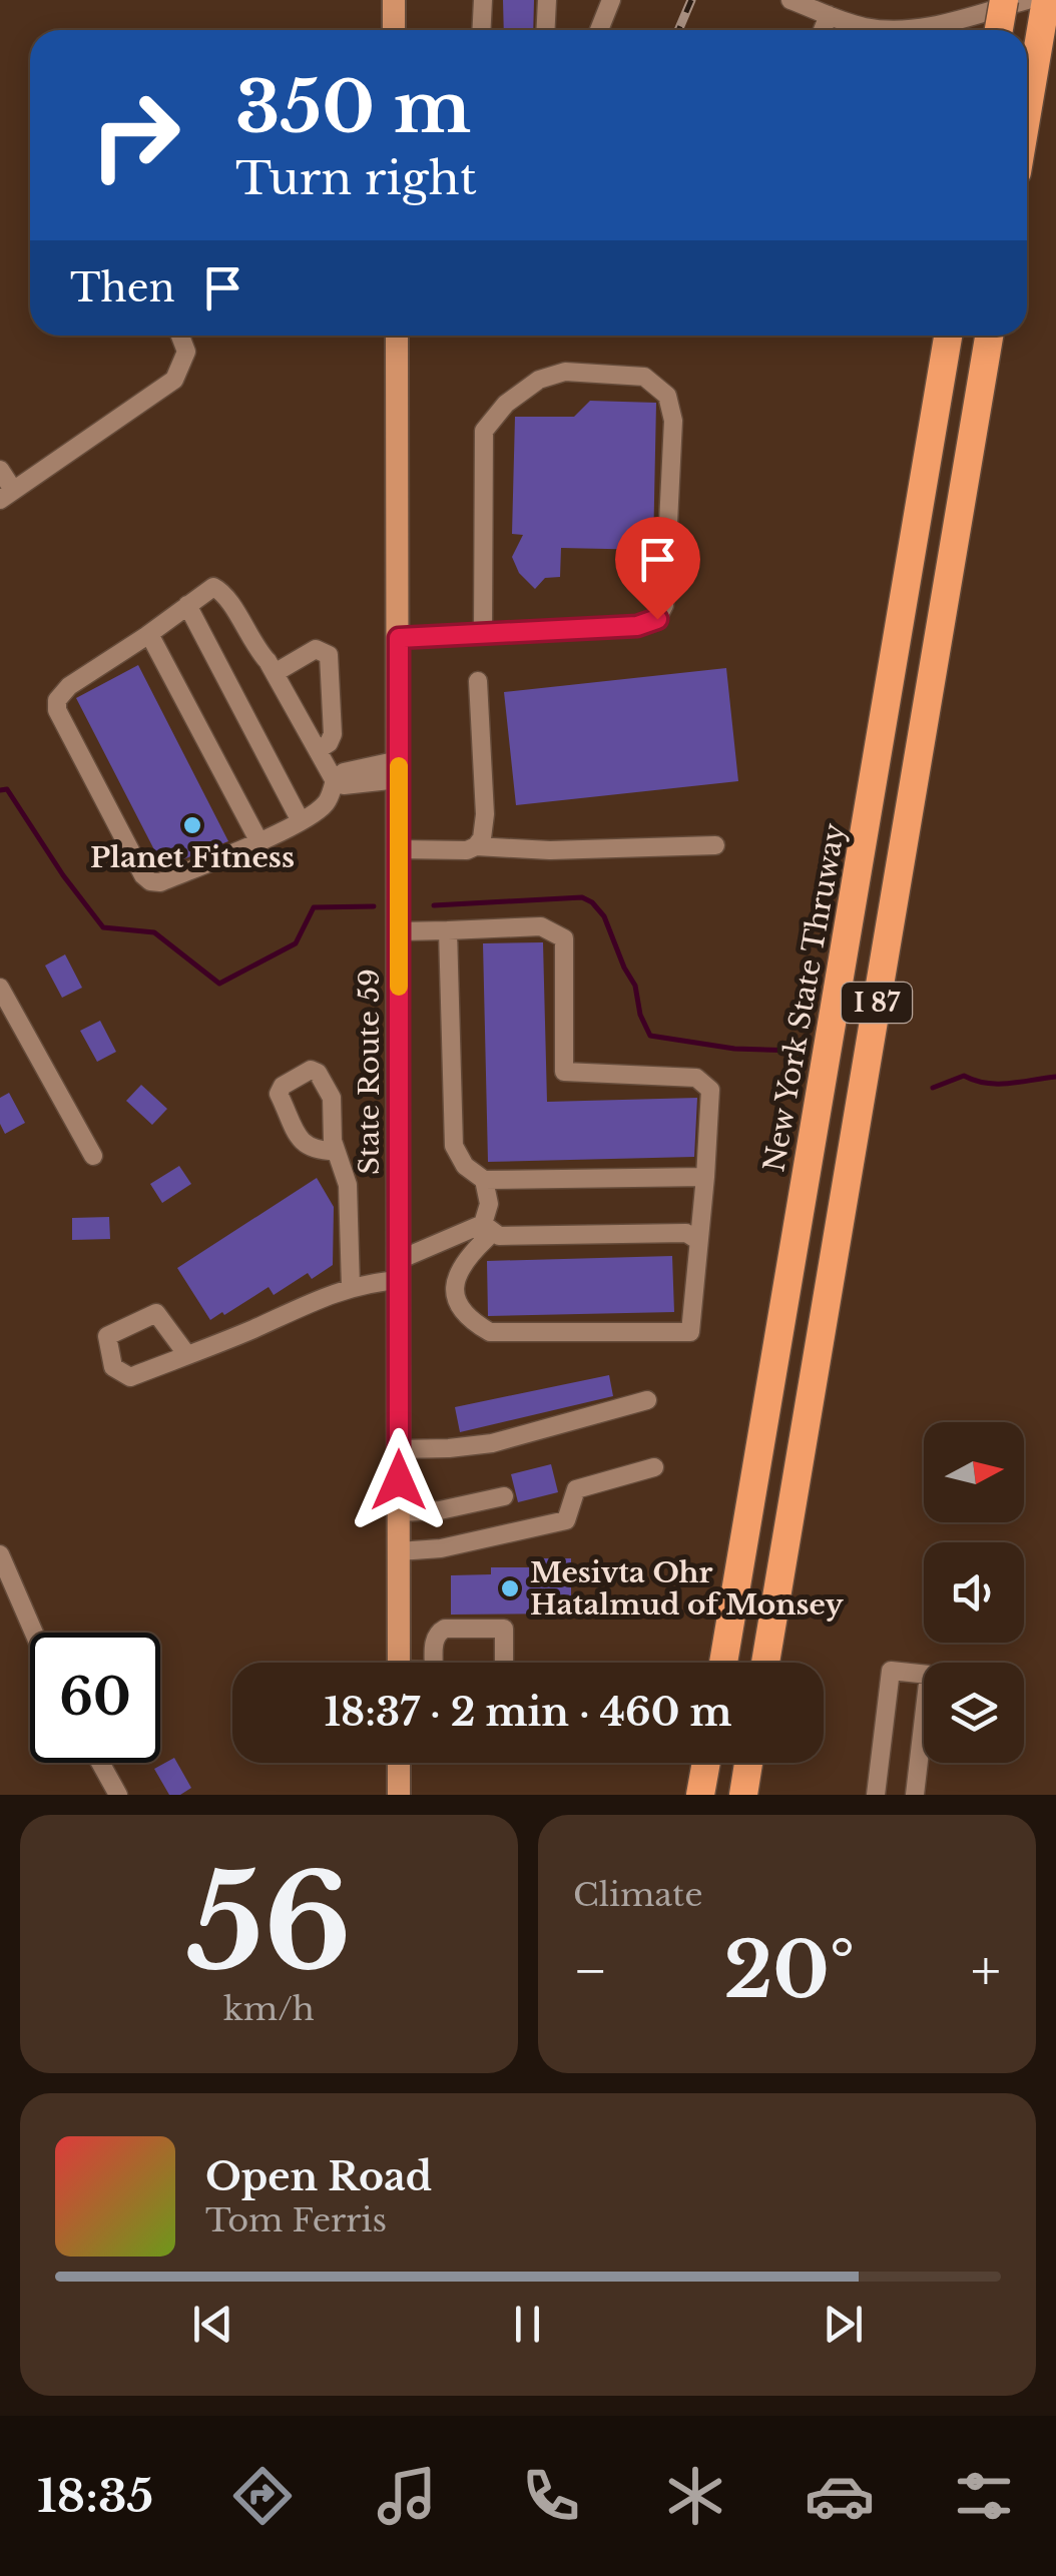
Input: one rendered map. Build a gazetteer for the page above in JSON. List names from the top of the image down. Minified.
{"streets":{"highway":["New York State Thruway","I 87"],"main road":["State Route 59"]},"places":["Planet Fitness","Mesivta Ohr Hatalmud of Monsey"],"north":"right","page":{"turn":["350 m","Turn right"],"then":"Then","limit":"60","trip":"18:37 · 2 min · 460 m","tile":[["56","km/h"],"Climate"],"heat":["−","20°","+"],"song":["Open Road","Tom Ferris"],"tabs":"18:35"}}
